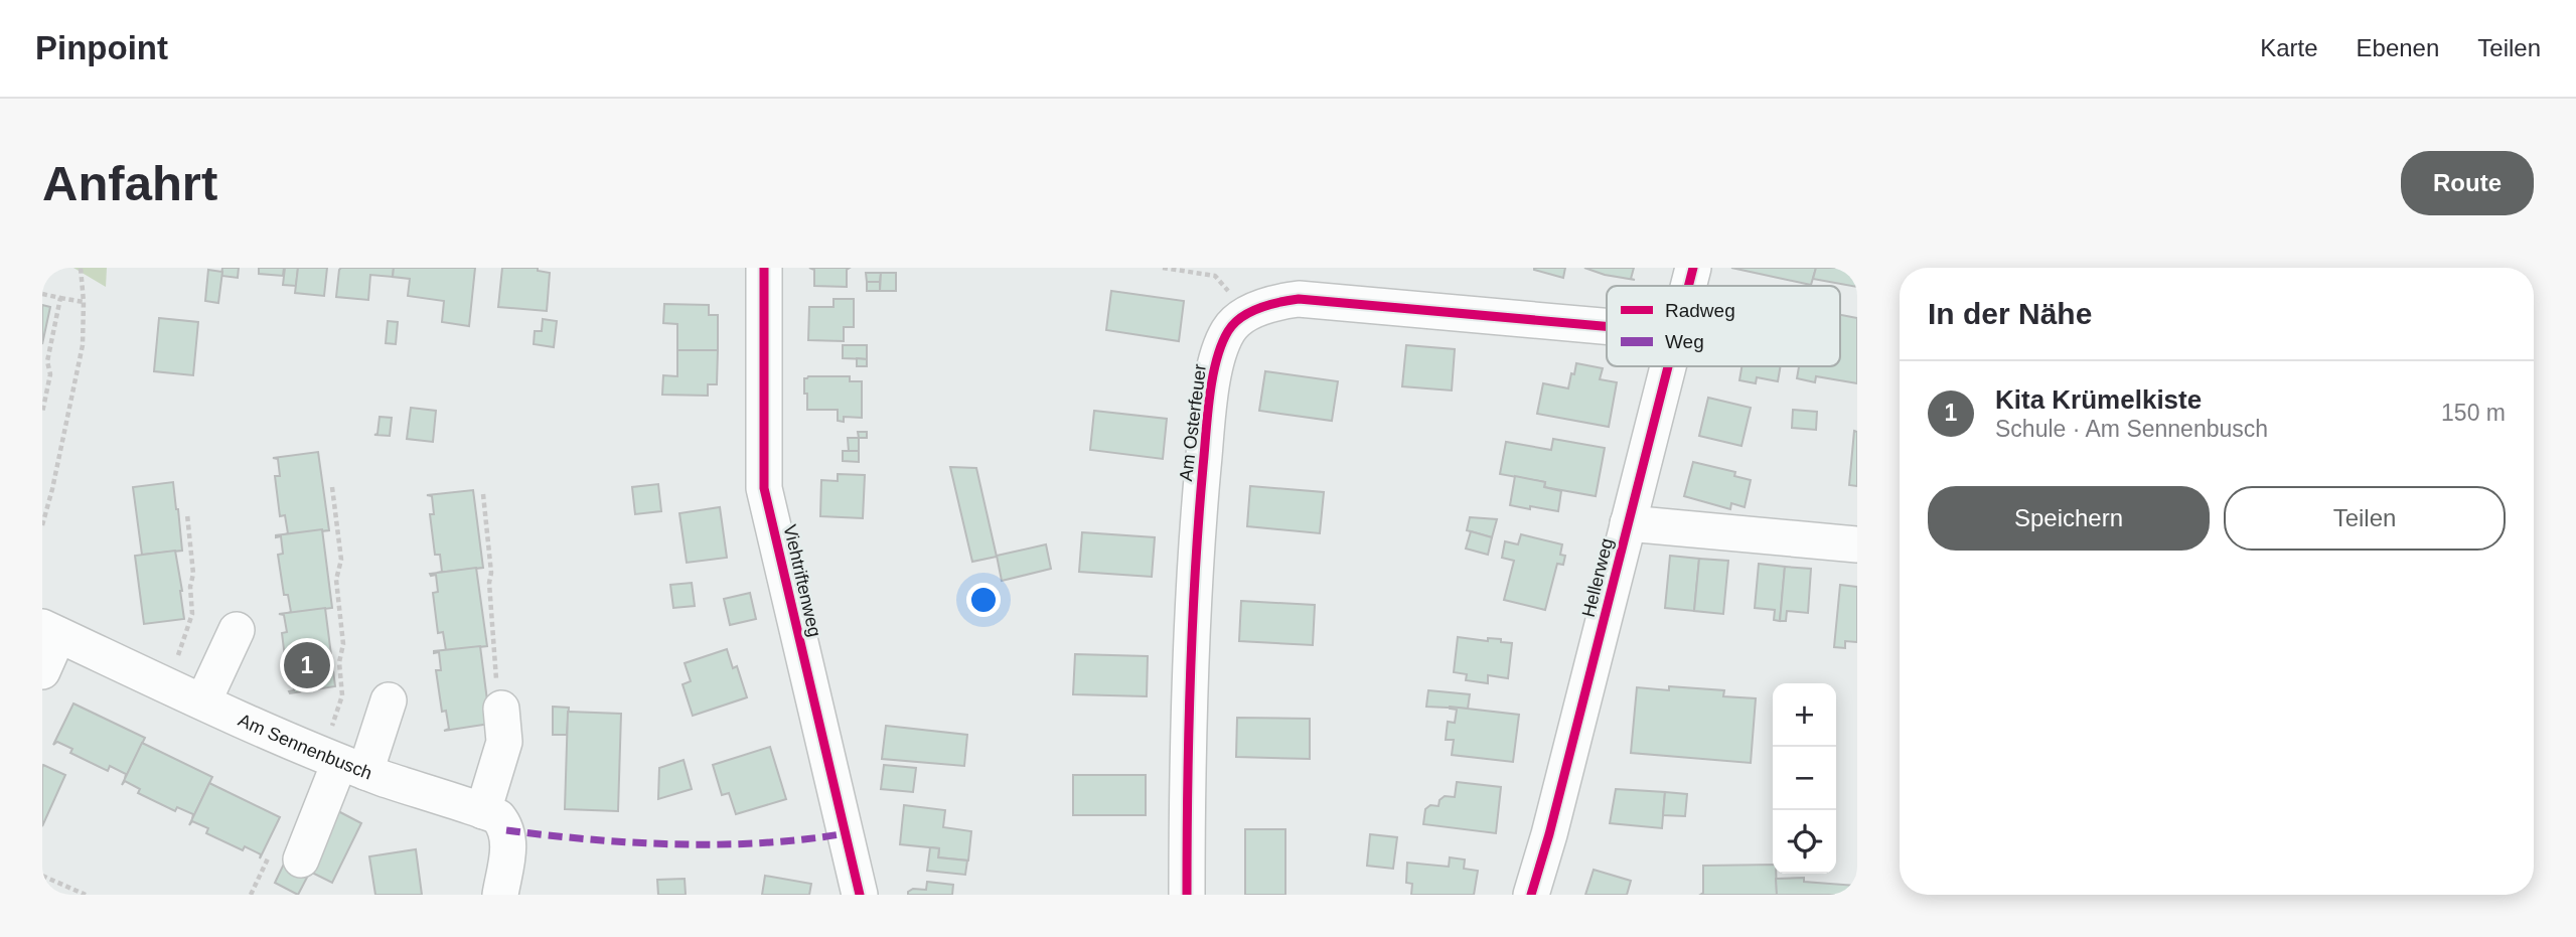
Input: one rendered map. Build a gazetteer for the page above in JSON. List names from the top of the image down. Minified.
{"streets":{"street":["Am Osterfeuer","Hellerweg","Viehtriftenweg","Am Sennenbusch"]},"legend":["Radweg","Weg"],"page":{"header":"Pinpoint","nav":["Karte","Ebenen","Teilen"],"buttons":["Route",["Speichern","Teilen"]],"title":"Anfahrt","heading":"In der Nähe","list":[{"mark":"1","name":"Kita Krümelkiste","note":"Schule · Am Sennenbusch","value":"150 m"}],"pins":"1","map_buttons":["+","−"]}}
